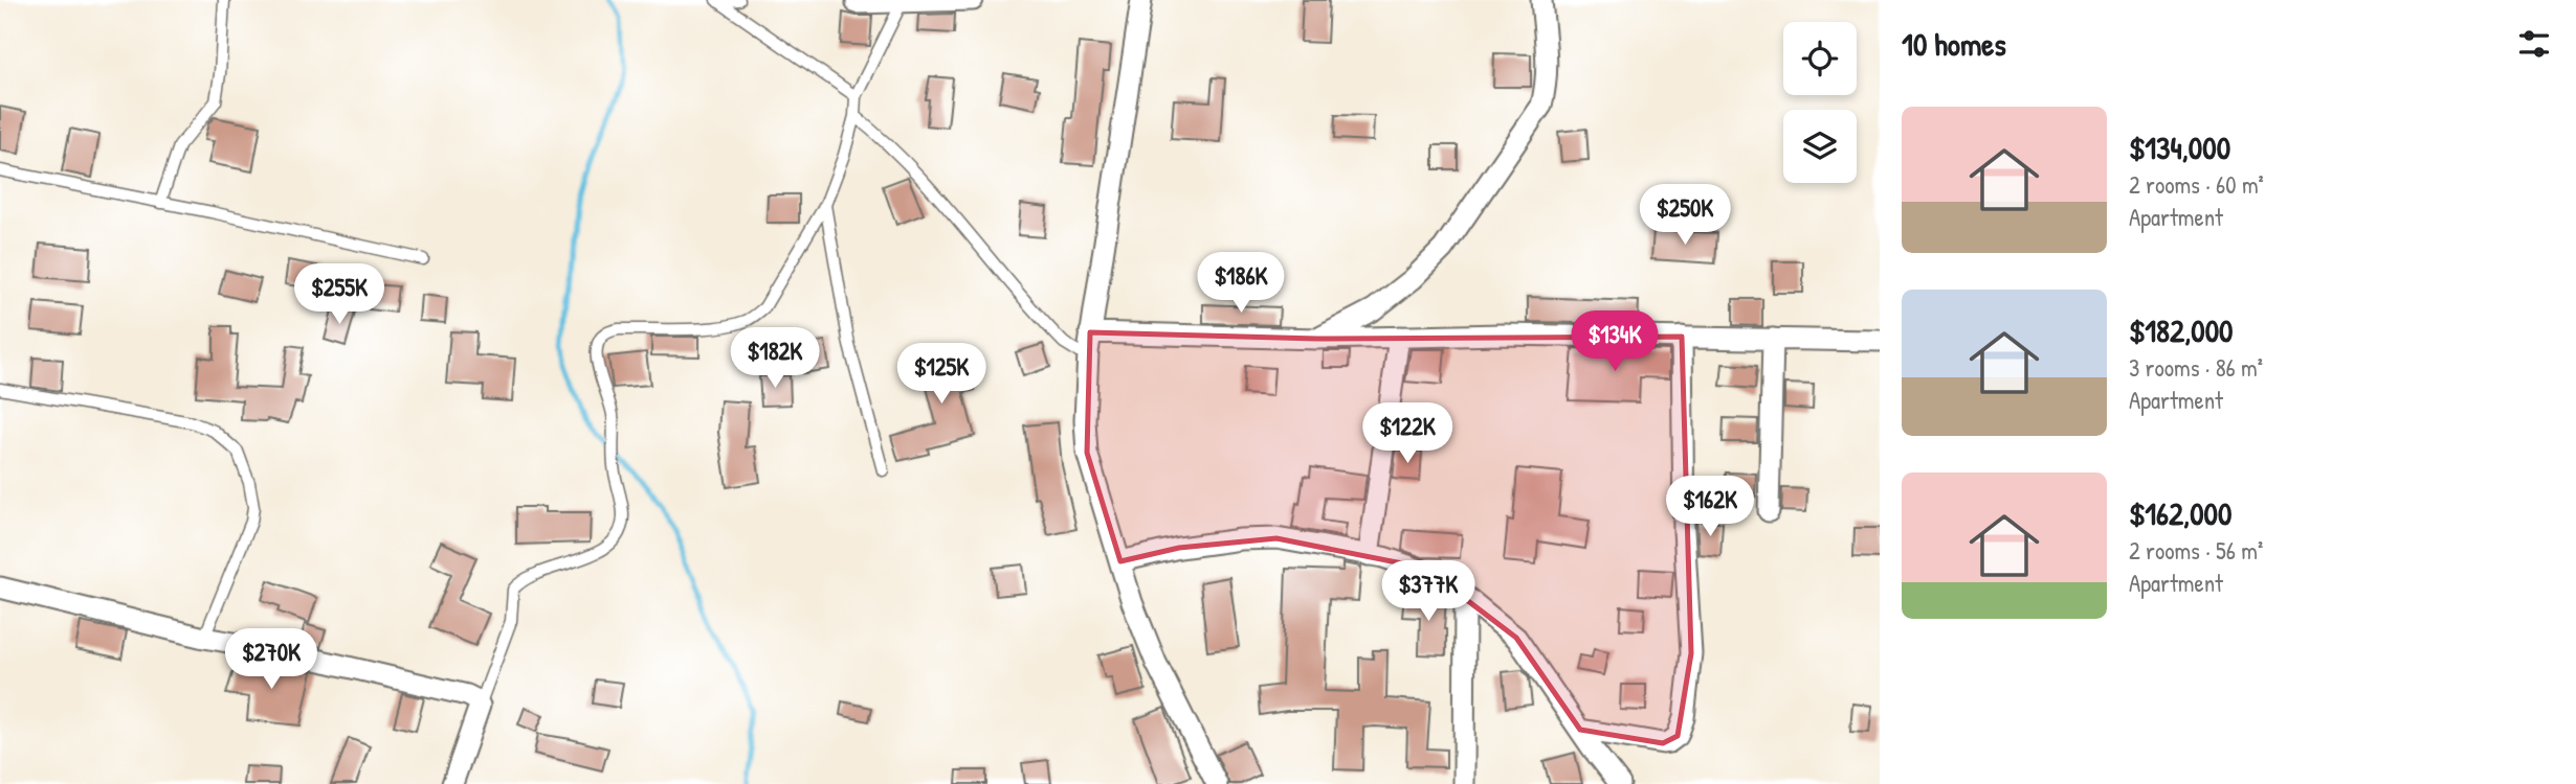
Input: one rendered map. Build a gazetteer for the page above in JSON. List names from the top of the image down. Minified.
{"page":{"heading":"10 homes","list":[{"name":"$134,000","note":"2 rooms · 60 m² · Apartment"},{"name":"$182,000","note":"3 rooms · 86 m² · Apartment"},{"name":"$162,000","note":"2 rooms · 56 m² · Apartment"}],"price":["$250K","$186K","$255K","$134K","$182K","$125K","$122K","$162K","$377K","$270K"]}}
